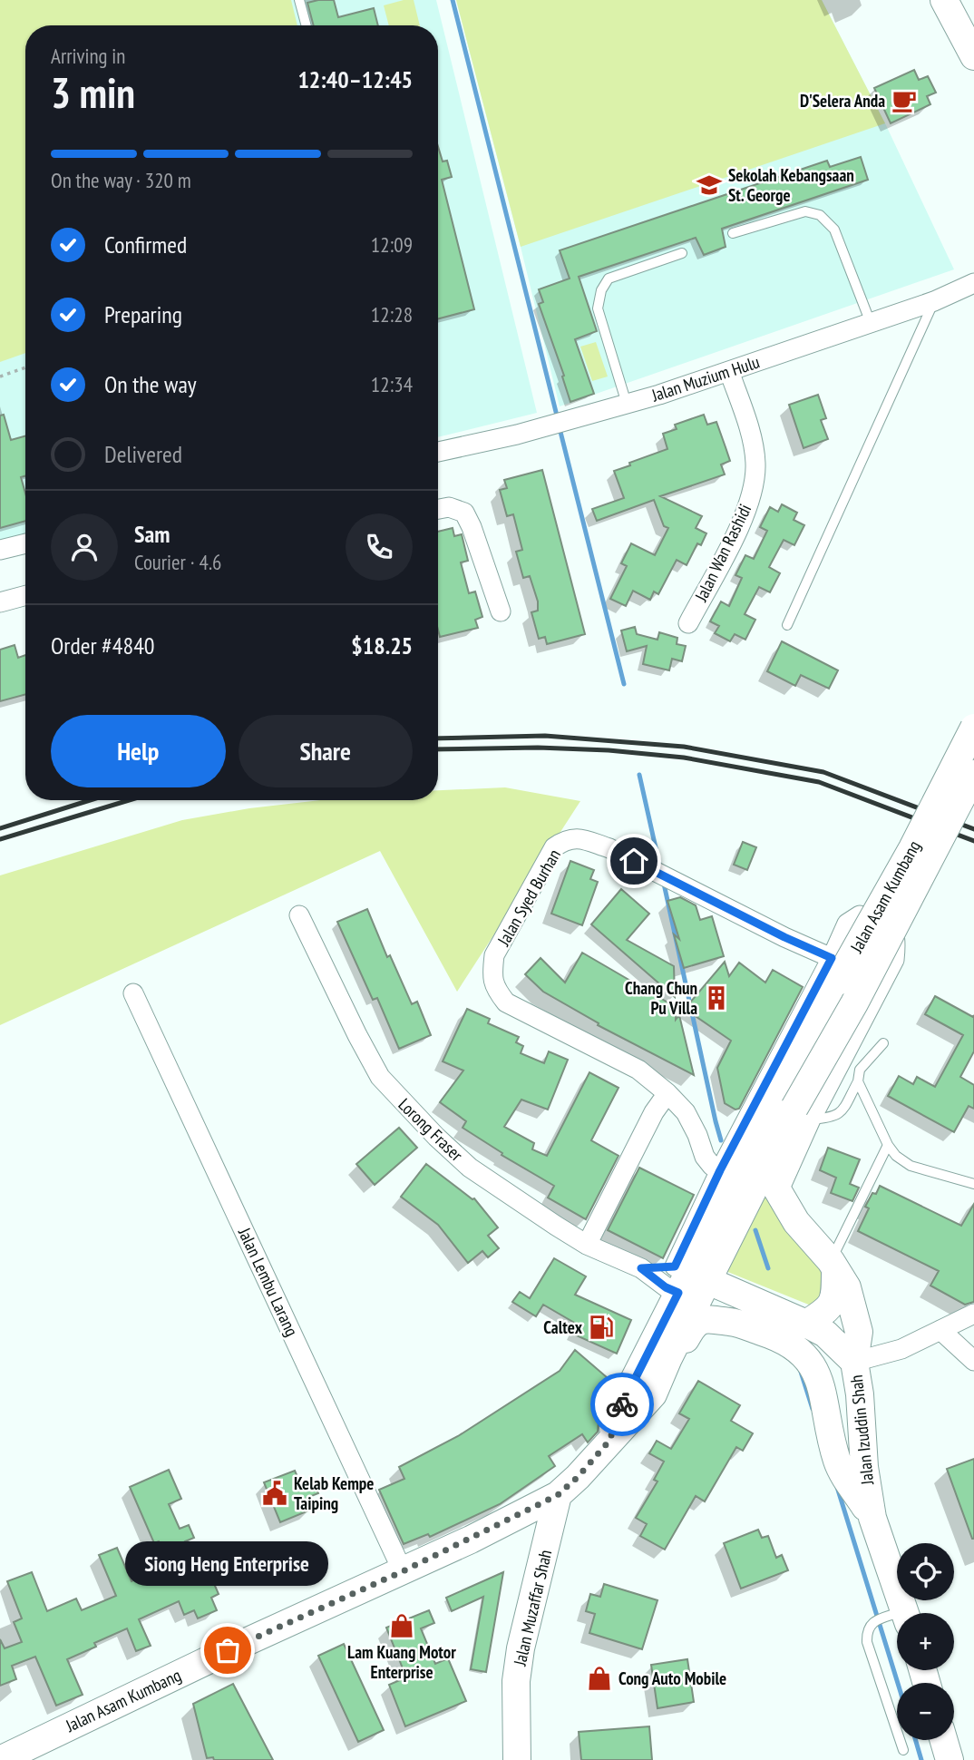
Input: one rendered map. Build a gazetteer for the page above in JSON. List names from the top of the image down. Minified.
{"streets":{"main road":["Jalan Asam Kumbang","Jalan Izuddin Shah","Jalan Muzaffar Shah"],"street":["Jalan Muzium Hulu","Jalan Wan Rashidi","Jalan Syed Burhan","Lorong Fraser","Jalan Lembu Larang"]},"crossings":[["Jalan Muzium Hulu","Jalan Wan Rashidi"],["Jalan Asam Kumbang","Jalan Syed Burhan"],["Jalan Asam Kumbang","Lorong Fraser"],["Jalan Asam Kumbang","Jalan Lembu Larang"],["Jalan Asam Kumbang","Jalan Izuddin Shah"],["Jalan Asam Kumbang","Jalan Muzaffar Shah"],["Lorong Fraser","Jalan Izuddin Shah"]],"places":{"cafe":["D'Selera Anda"],"school or university":["Sekolah Kebangsaan St. George"],"building":["Chang Chun Pu Villa"],"fuel station":["Caltex"],"public building":["Kelab Kempe Taiping"],"shop":["Lam Kuang Motor Enterprise","Cong Auto Mobile"],"other":["Siong Heng Enterprise"]},"page":{"heading":["3 min","Arriving in","12:40–12:45"],"panel":["Sam","Courier · 4.6","Order #4840","$18.25"],"bar":"On the way · 320 m","list":[["Confirmed","12:09"],["Preparing","12:28"],["On the way","12:34"],"Delivered"],"buttons":["Help","Share"],"bubble":"Siong Heng Enterprise","map_buttons":["+","−"]}}
